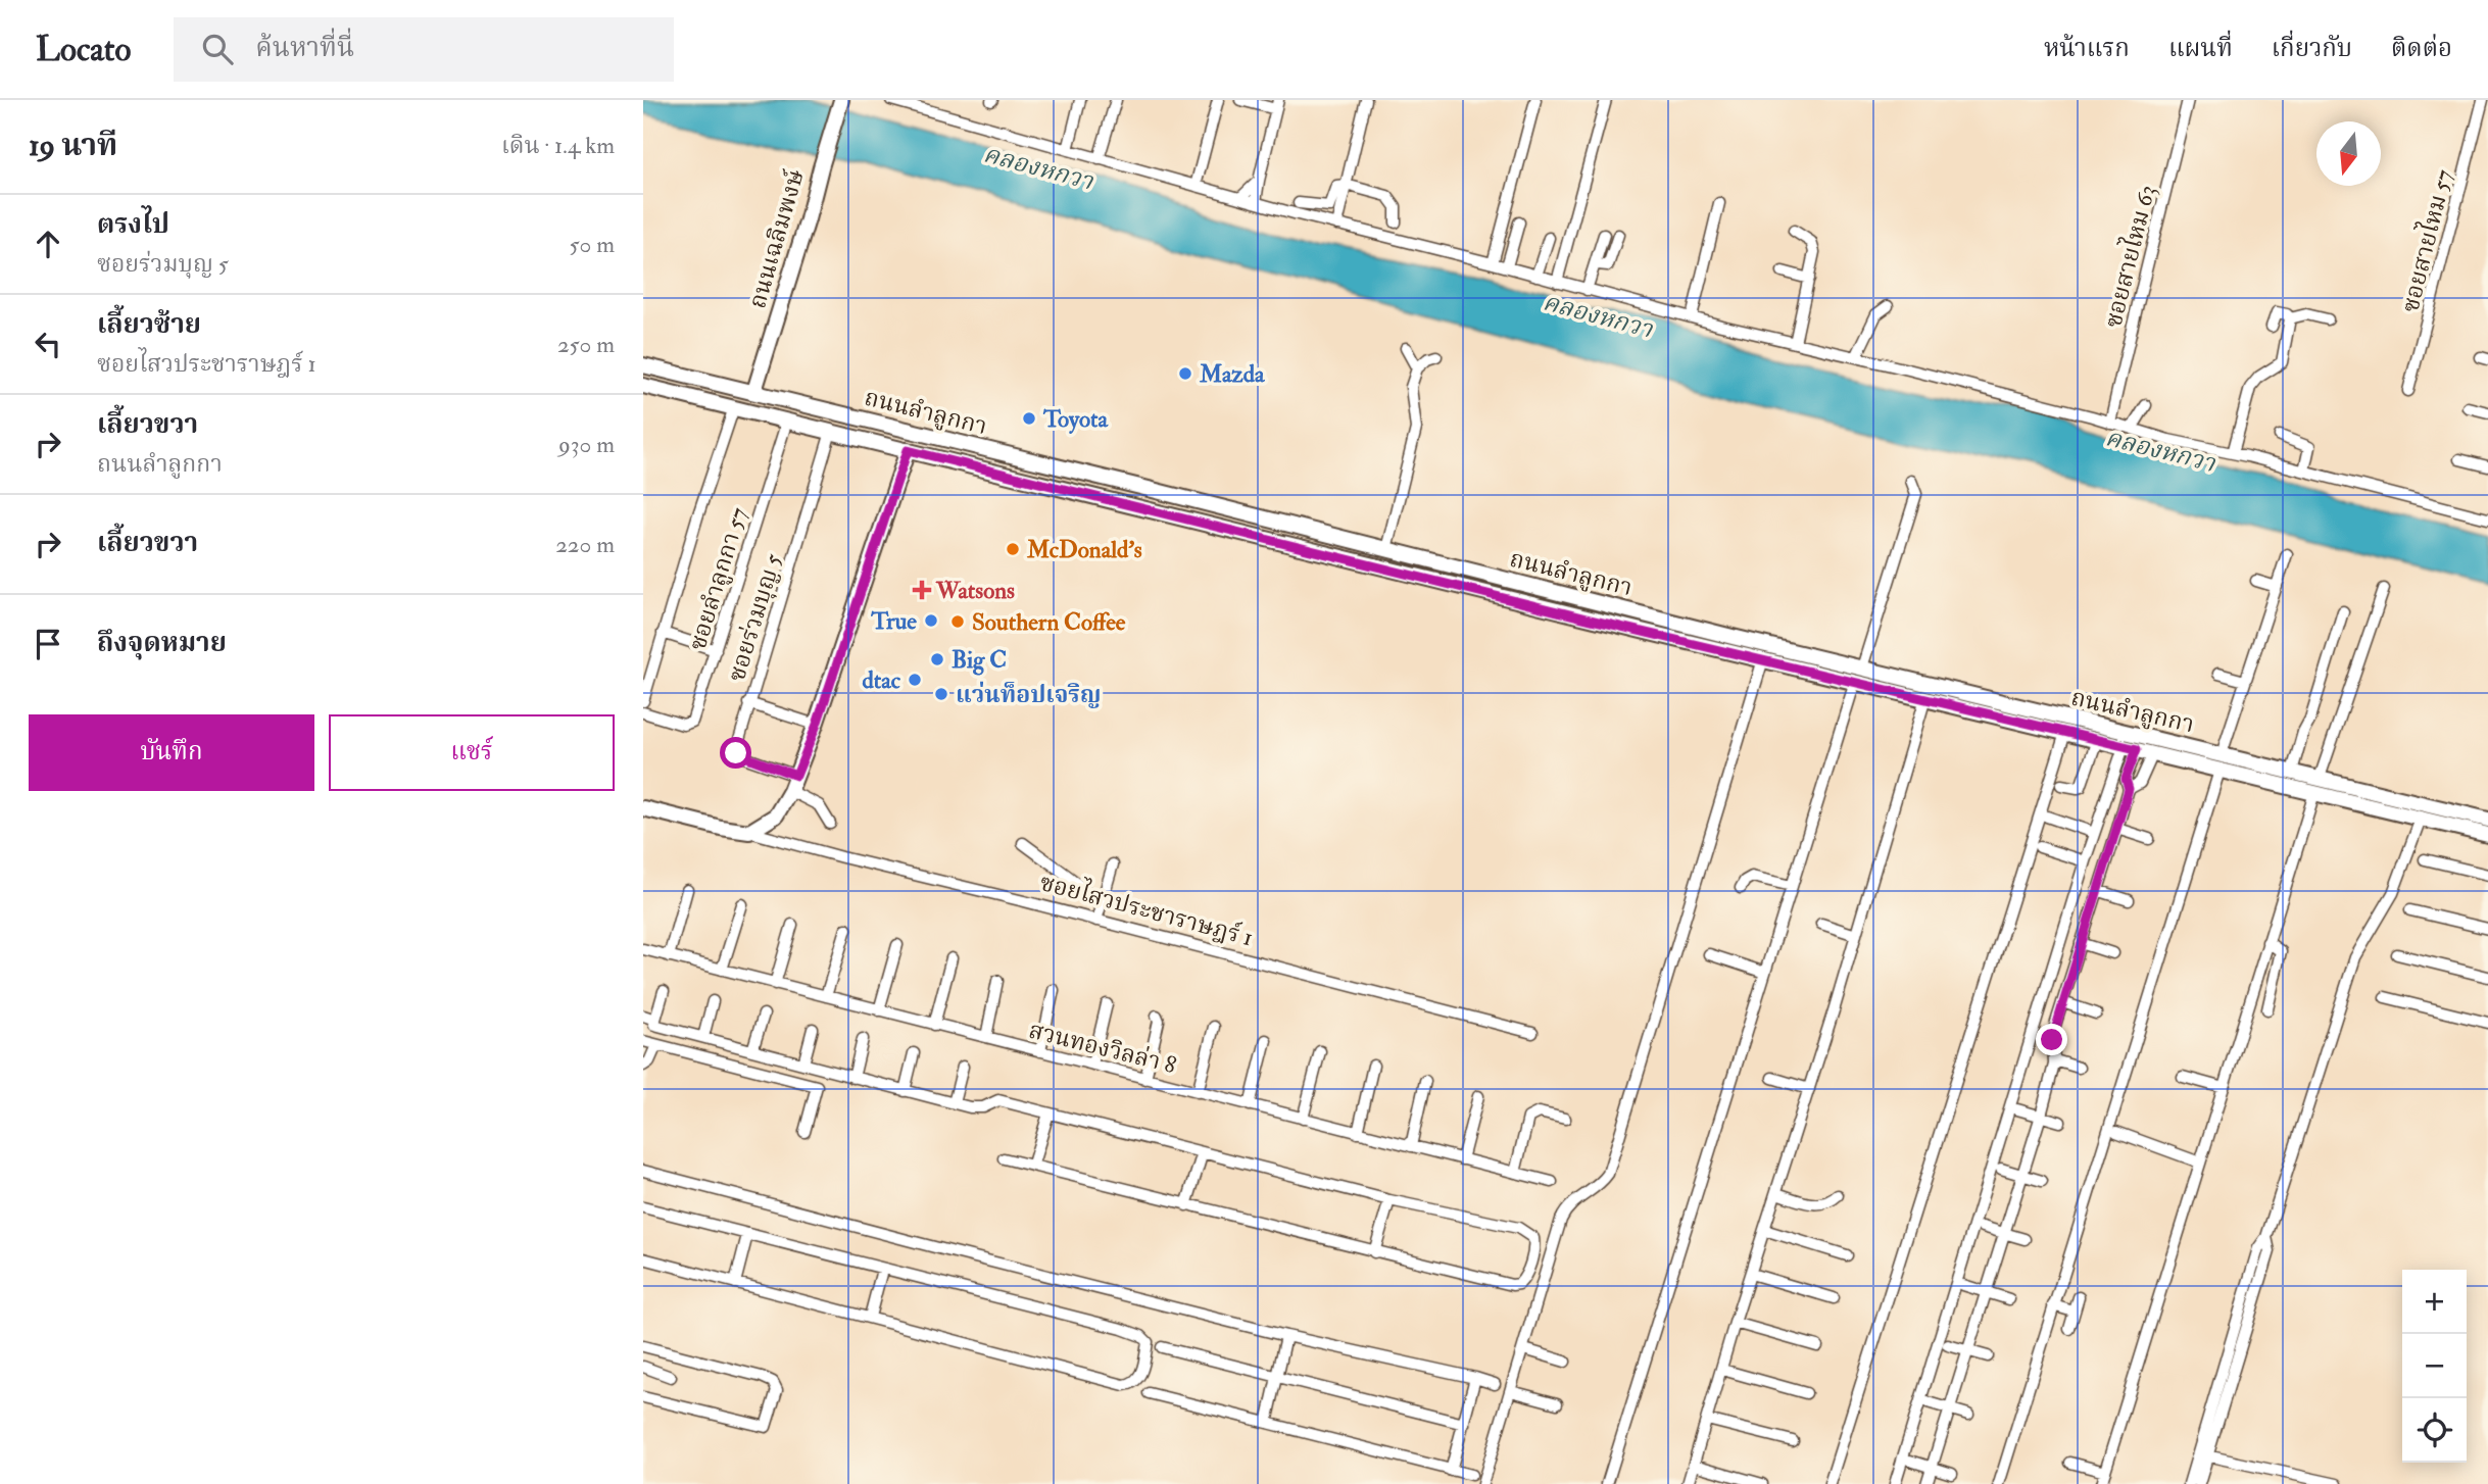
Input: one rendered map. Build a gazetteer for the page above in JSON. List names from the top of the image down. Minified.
{"streets":{"main road":["ถนนเฉลิมพงษ์","ถนนลำลูกกา","ซอยไสวประชาราษฎร์ 1"],"street":["ซอยสายไหม 57","ซอยสายไหม 63","ซอยลำลูกกา 57","ซอยร่วมบุญ 5","สวนทองวิลล่า 8"]},"crossings":[["ถนนเฉลิมพงษ์","ถนนลำลูกกา"],["ถนนลำลูกกา","ซอยลำลูกกา 57"],["ถนนลำลูกกา","ซอยร่วมบุญ 5"]],"water":["คลองหกวา"],"places":{"other":["Mazda","Toyota","McDonald's","True","Southern Coffee","Big C","dtac","แว่นท็อปเจริญ"],"health":["Watsons"]},"north":"bottom","page":{"header":"Locato","search":"ค้นหาที่นี่","nav":["หน้าแรก","แผนที่","เกี่ยวกับ","ติดต่อ"],"heading":["19 นาที","เดิน · 1.4 km"],"list":[["ตรงไป","ซอยร่วมบุญ 5","50 m"],["เลี้ยวซ้าย","ซอยไสวประชาราษฎร์ 1","250 m"],["เลี้ยวขวา","ถนนลำลูกกา","930 m"],["เลี้ยวขวา","220 m"],"ถึงจุดหมาย"],"buttons":["บันทึก","แชร์"],"map_buttons":["+","−"]}}
